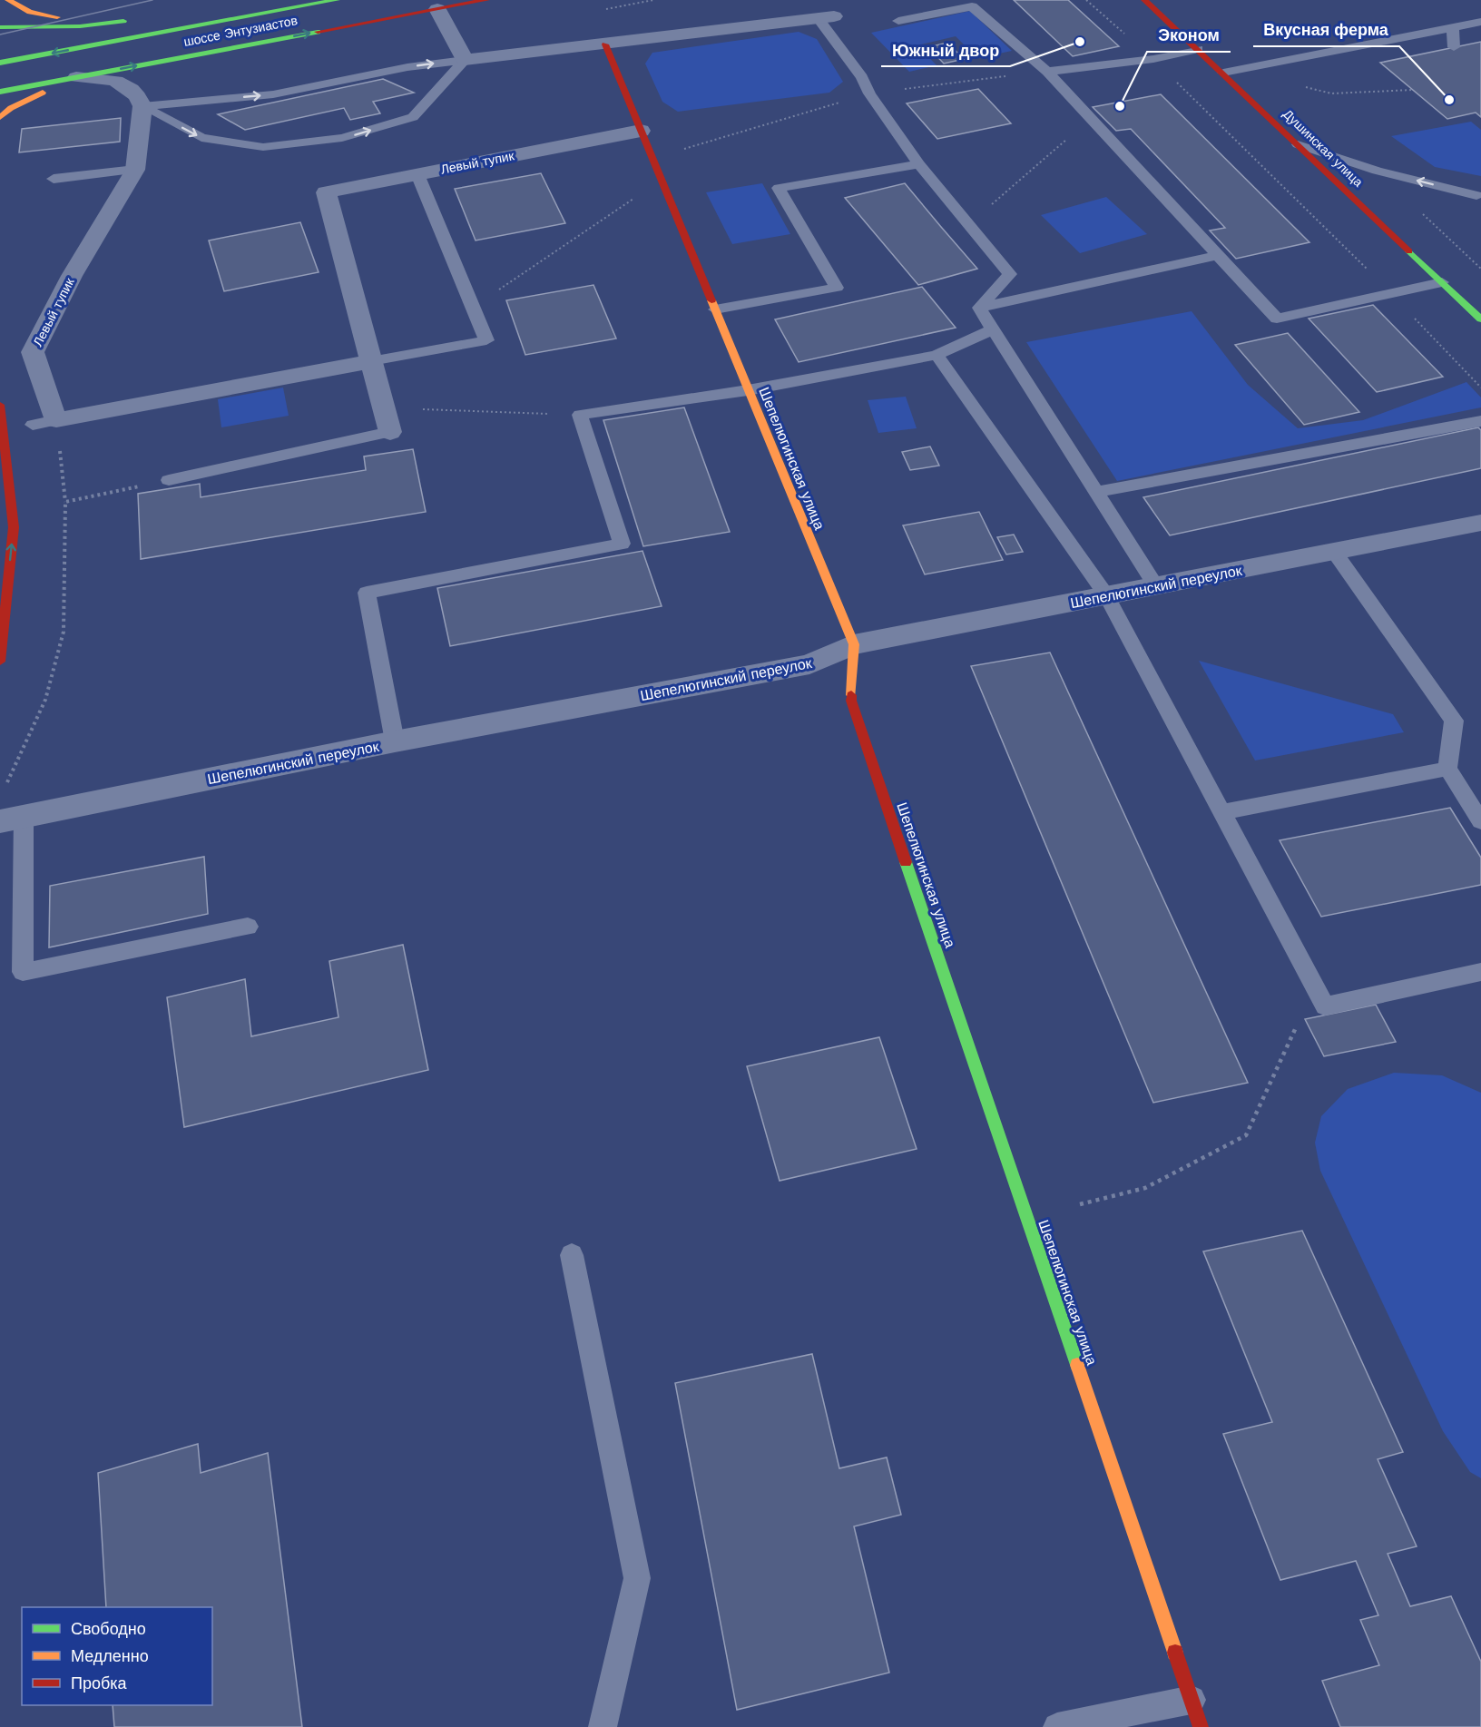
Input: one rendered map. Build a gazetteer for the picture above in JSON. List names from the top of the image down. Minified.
{"streets":{"street":["шоссе Энтузиастов","Душинская улица","Левый тупик","Шепелюгинская улица","Шепелюгинский переулок"]},"crossings":[["Левый тупик","Шепелюгинская улица"],["Шепелюгинская улица","Шепелюгинский переулок"]],"places":["Южный двор","Вкусная ферма","Эконом"],"legend":["Свободно","Медленно","Пробка"]}
